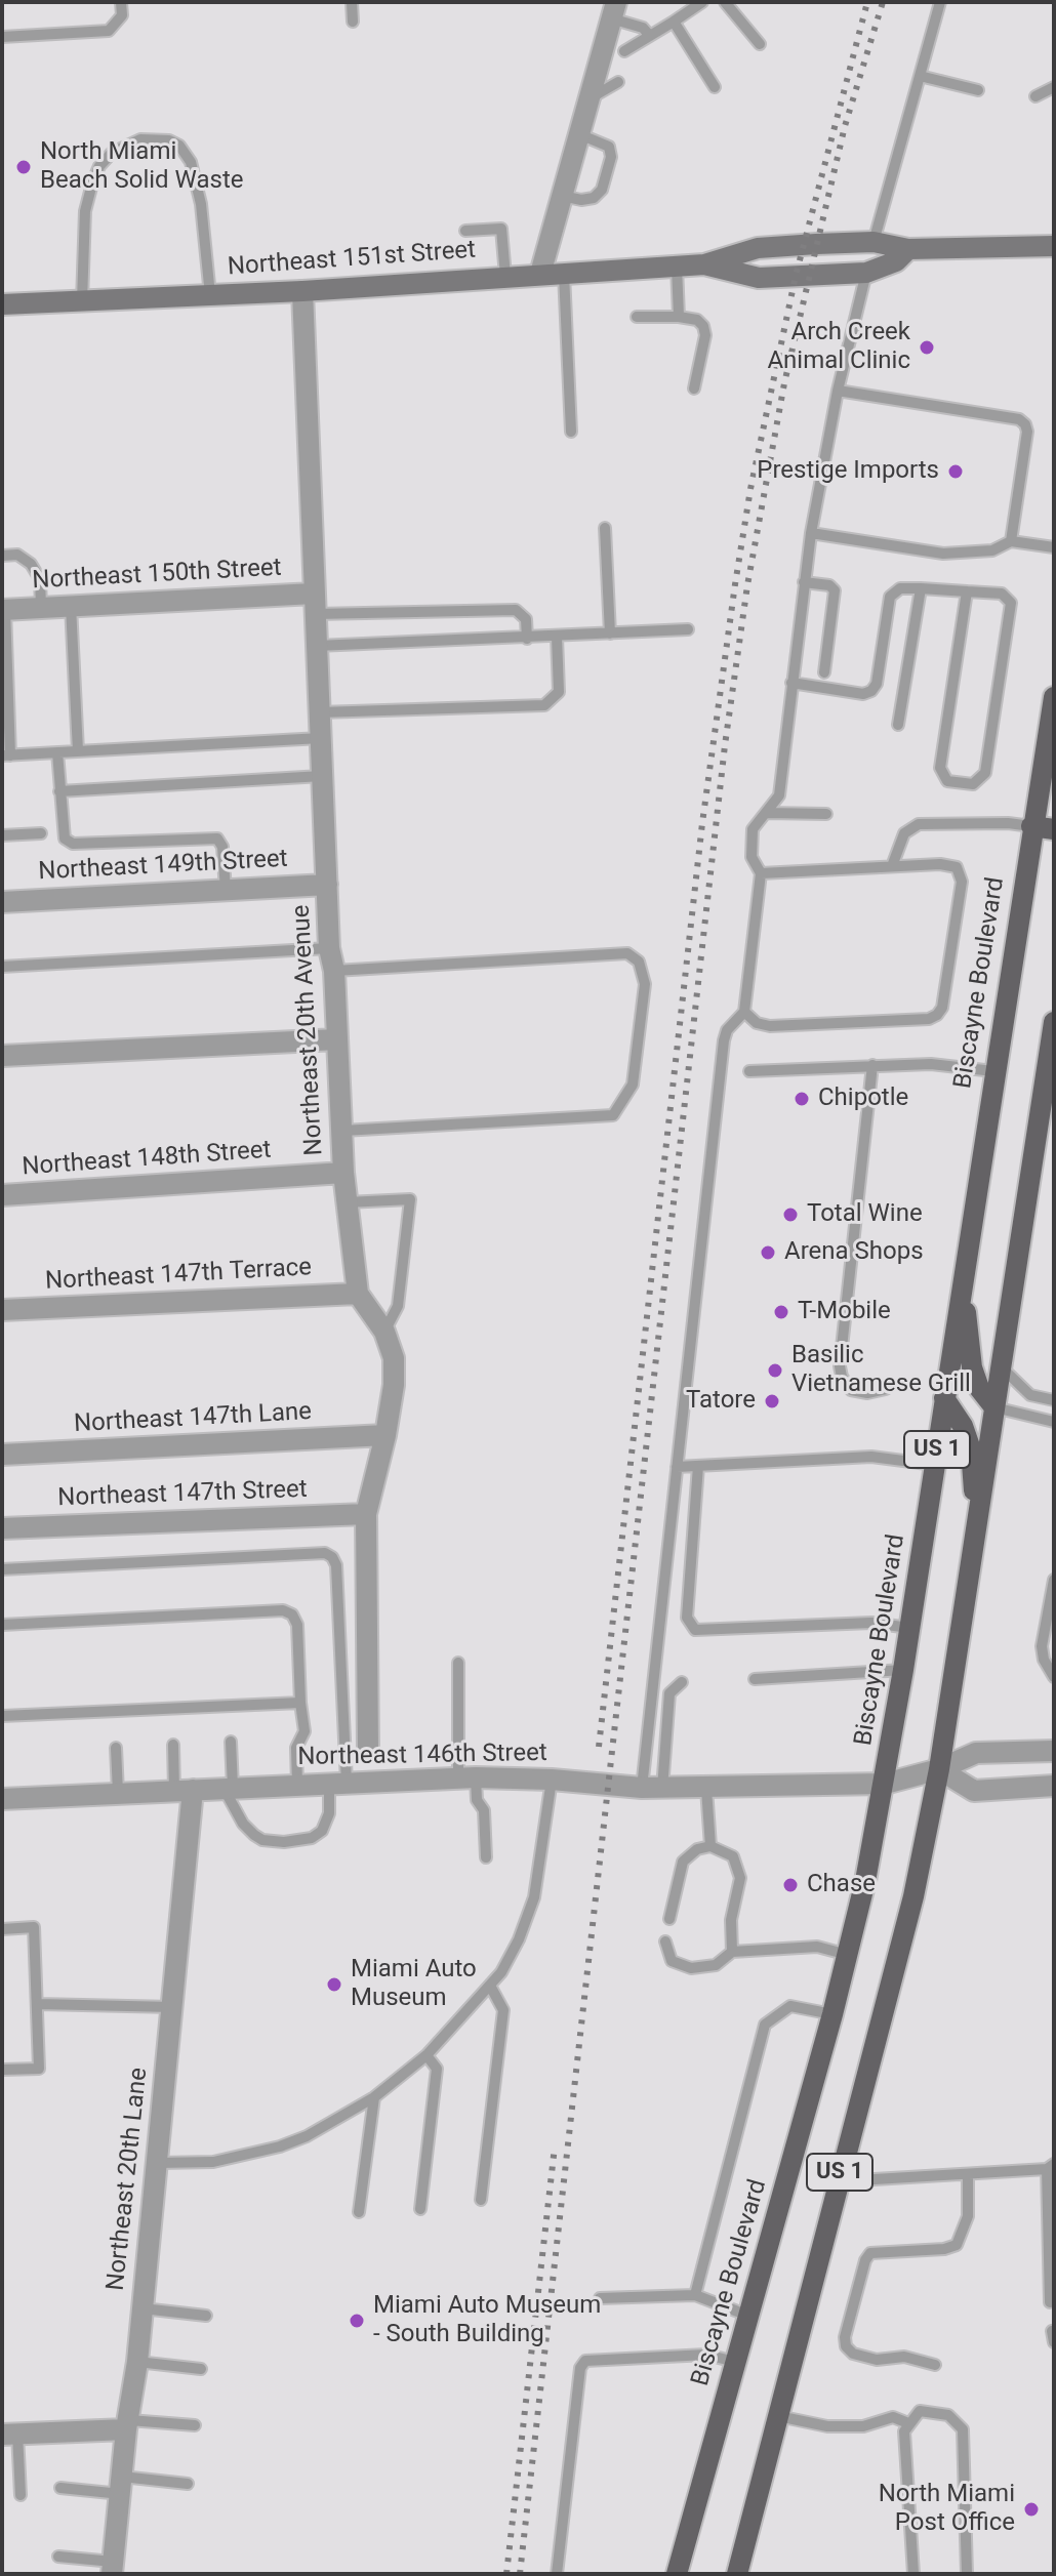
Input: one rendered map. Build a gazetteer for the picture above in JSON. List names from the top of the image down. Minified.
{"streets":{"main road":["Biscayne Boulevard","US 1"],"street":["Northeast 151st Street","Northeast 150th Street","Northeast 149th Street","Northeast 20th Avenue","Northeast 148th Street","Northeast 147th Terrace","Northeast 147th Lane","Northeast 147th Street","Northeast 146th Street","Northeast 20th Lane"]},"crossings":[["Northeast 151st Street","Northeast 20th Avenue"],["Northeast 150th Street","Northeast 20th Avenue"],["Northeast 149th Street","Northeast 20th Avenue"],["Biscayne Boulevard","Northeast 146th Street"],["Northeast 20th Avenue","Northeast 148th Street"],["Northeast 20th Avenue","Northeast 147th Terrace"],["Northeast 20th Avenue","Northeast 147th Lane"],["Northeast 20th Avenue","Northeast 147th Street"],["US 1","Northeast 146th Street"],["Northeast 146th Street","Northeast 20th Lane"]],"places":["North Miami Beach Solid Waste","Arch Creek Animal Clinic","Prestige Imports","Chipotle","Total Wine","Arena Shops","T-Mobile","Basilic Vietnamese Grill","Tatore","Chase","Miami Auto Museum","Miami Auto Museum - South Building","North Miami Post Office"]}
